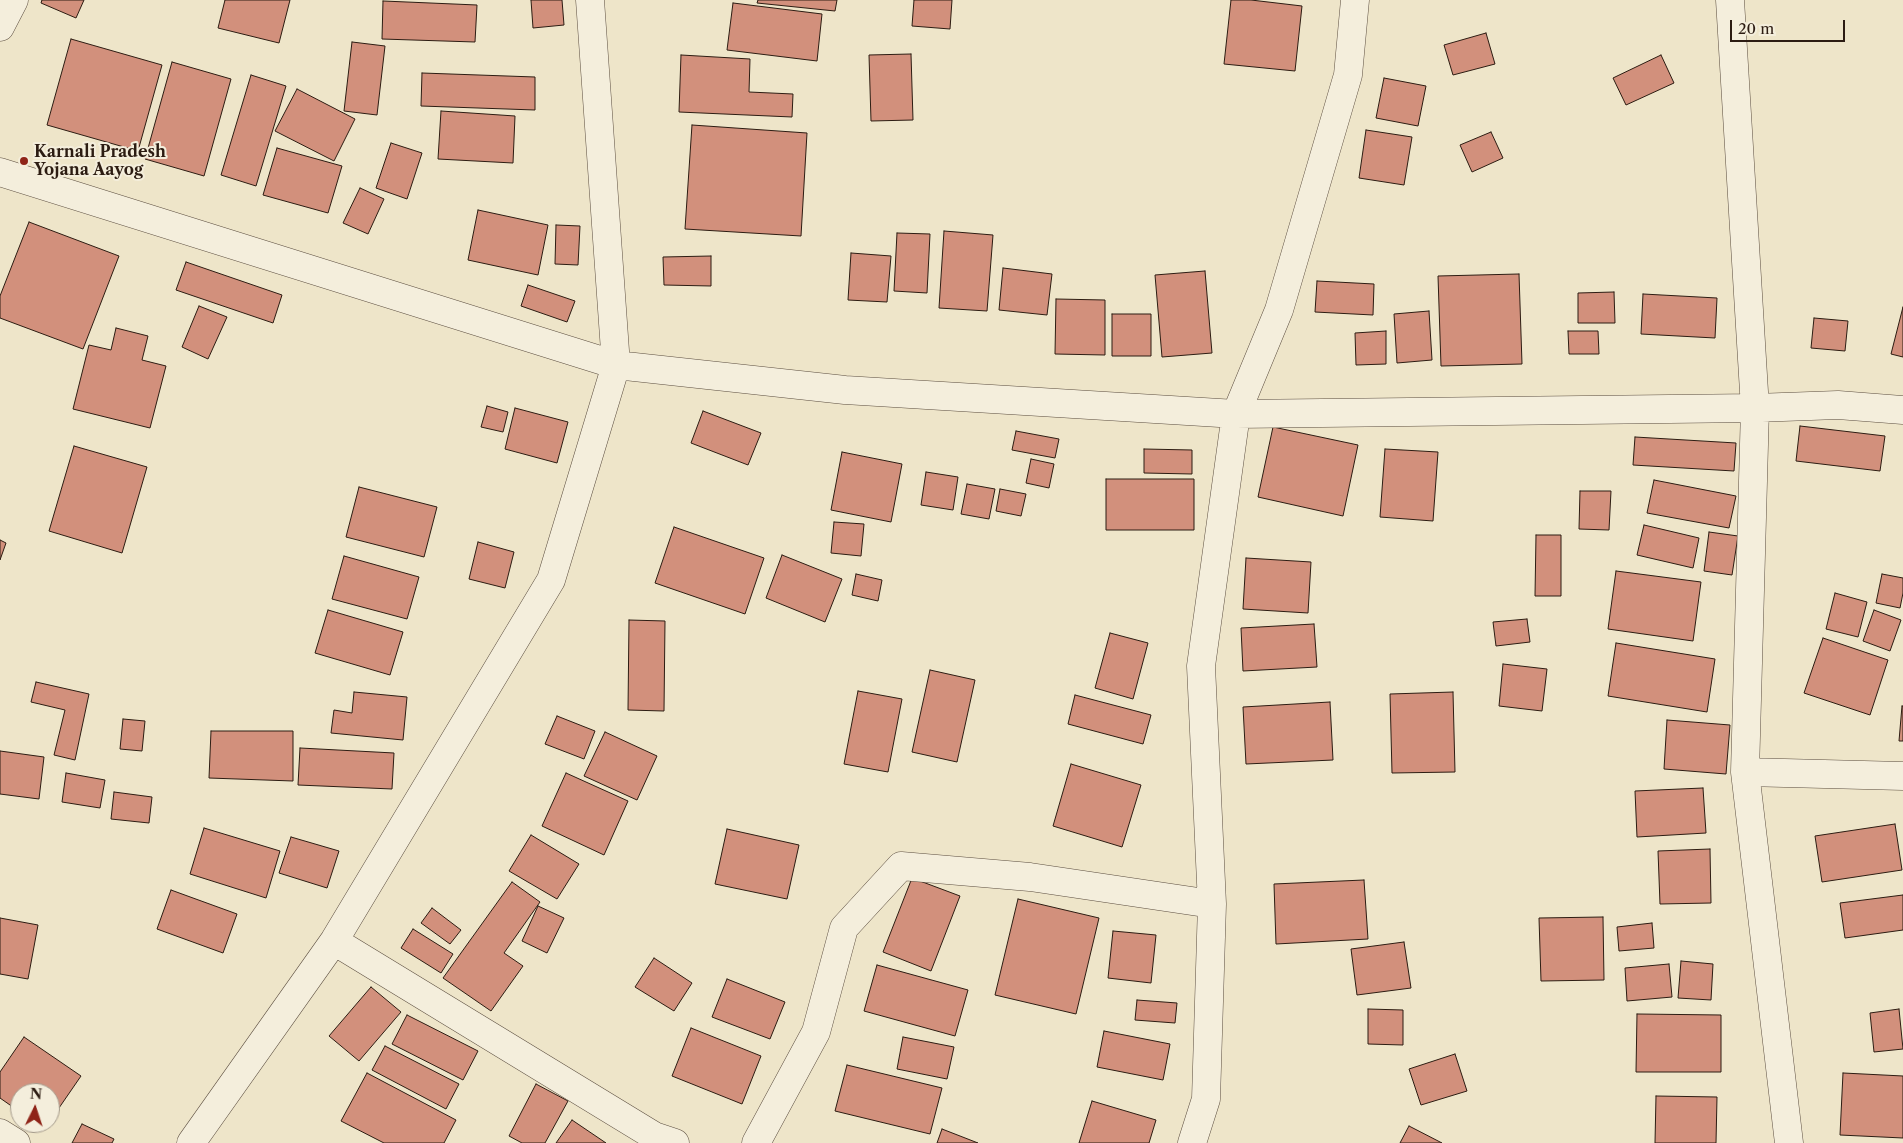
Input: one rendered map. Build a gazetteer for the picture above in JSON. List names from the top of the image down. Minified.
{"places":["Karnali Pradesh Yojana Aayog"],"scale_bar":"20 m","north":"top"}
